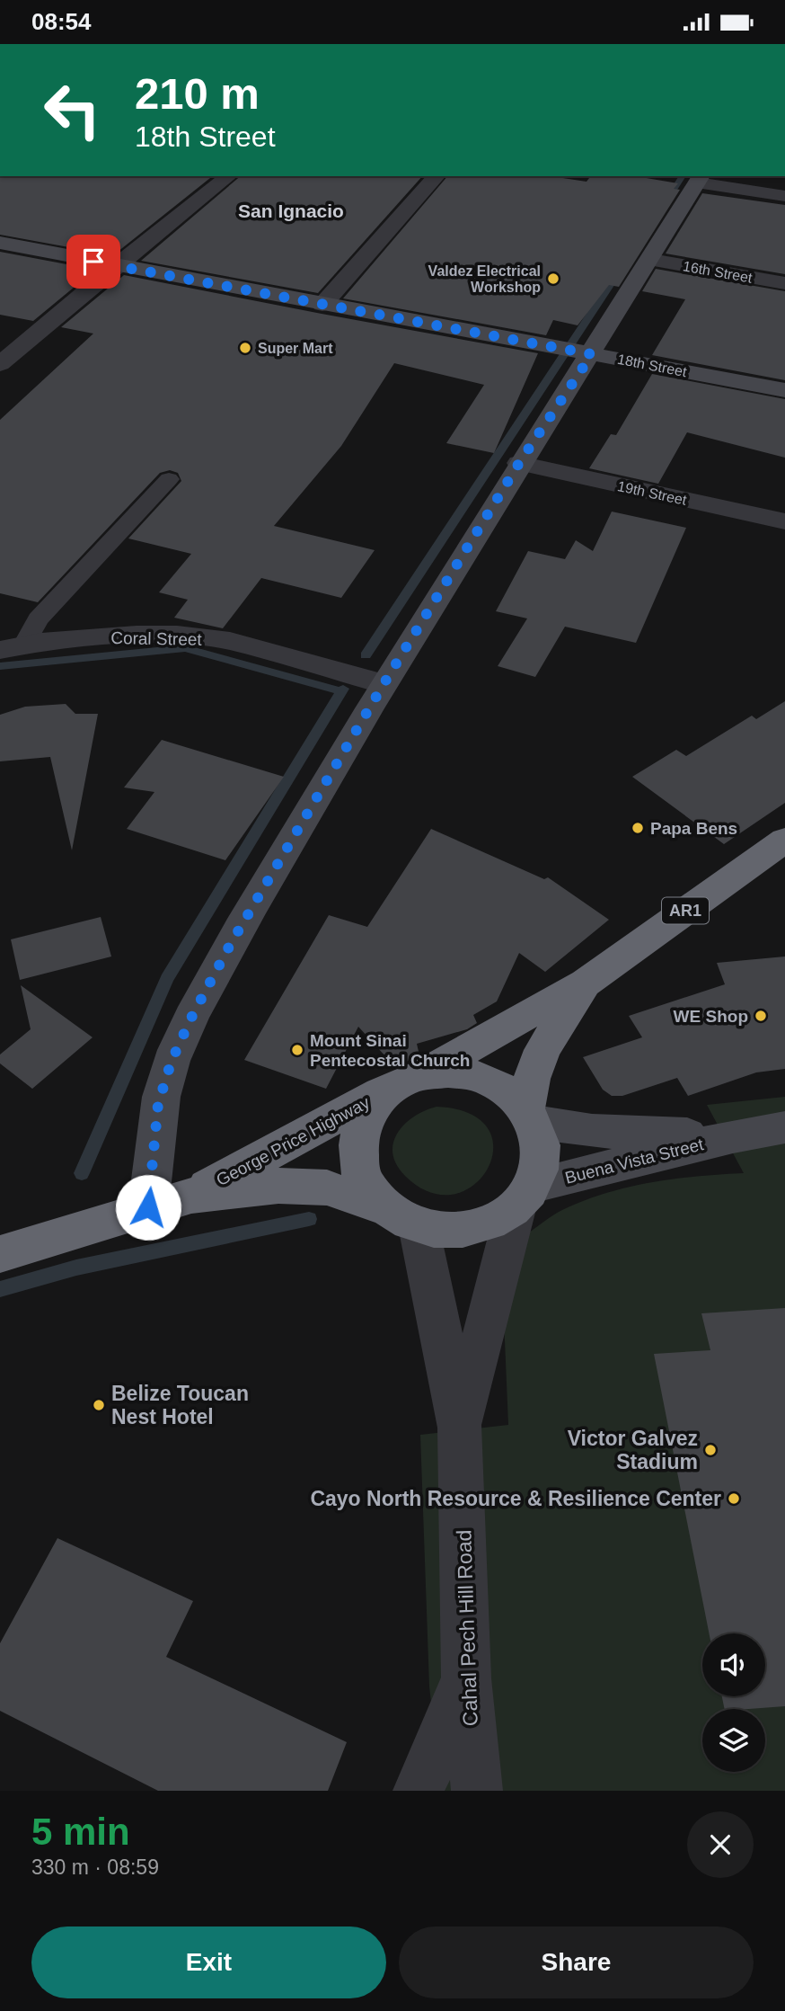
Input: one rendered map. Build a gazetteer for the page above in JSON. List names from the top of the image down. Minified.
{"streets":{"highway":["AR1","George Price Highway"],"street":["16th Street","18th Street","19th Street","Coral Street","Buena Vista Street","Cahal Pech Hill Road"]},"crossings":[["AR1","George Price Highway"],["AR1","Buena Vista Street"],["AR1","Cahal Pech Hill Road"],["George Price Highway","Buena Vista Street"],["George Price Highway","Cahal Pech Hill Road"],["Buena Vista Street","Cahal Pech Hill Road"]],"districts":["San Ignacio"],"places":["Valdez Electrical Workshop","Super Mart","Papa Bens","WE Shop","Mount Sinai Pentecostal Church","Belize Toucan Nest Hotel","Victor Galvez Stadium","Cayo North Resource & Resilience Center"],"page":{"status":"08:54","turn":["210 m","18th Street"],"heading":["5 min","330 m · 08:59"],"buttons":["Exit","Share"]}}
